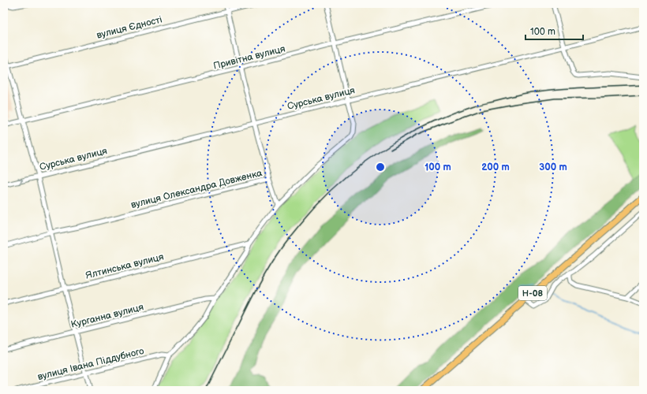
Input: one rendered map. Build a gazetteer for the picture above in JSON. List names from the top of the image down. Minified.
{"streets":{"main road":["Н-08"],"street":["вулиця Єдності","Привітна вулиця","Сурська вулиця","вулиця Олександра Довженка","Ялтинська вулиця","Курганна вулиця","вулиця Івана Піддубного"]},"scale_bar":"100 m","rings":["100 m","200 m","300 m"]}
